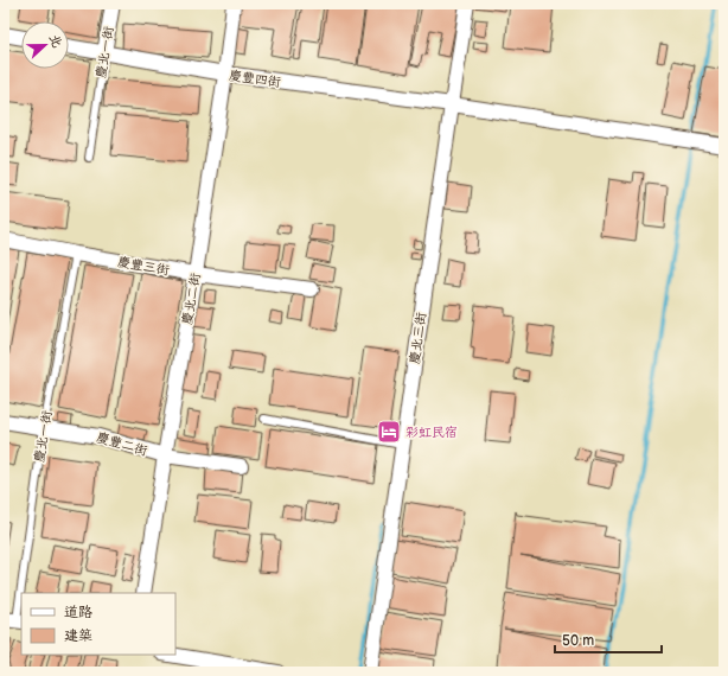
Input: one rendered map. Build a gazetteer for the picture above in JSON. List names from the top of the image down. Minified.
{"streets":{"street":["慶北一街","慶豐四街","慶豐三街","慶北二街","慶北三街","慶豐二街"]},"crossings":[["慶北一街","慶豐四街"],["慶北一街","慶豐三街"],["慶北一街","慶豐二街"],["慶豐四街","慶北二街"],["慶豐四街","慶北三街"],["慶豐三街","慶北二街"],["慶北二街","慶豐二街"]],"places":{"hotel":["彩虹民宿"]},"legend":["道路","建築"],"scale_bar":"50 m","north":"right"}
